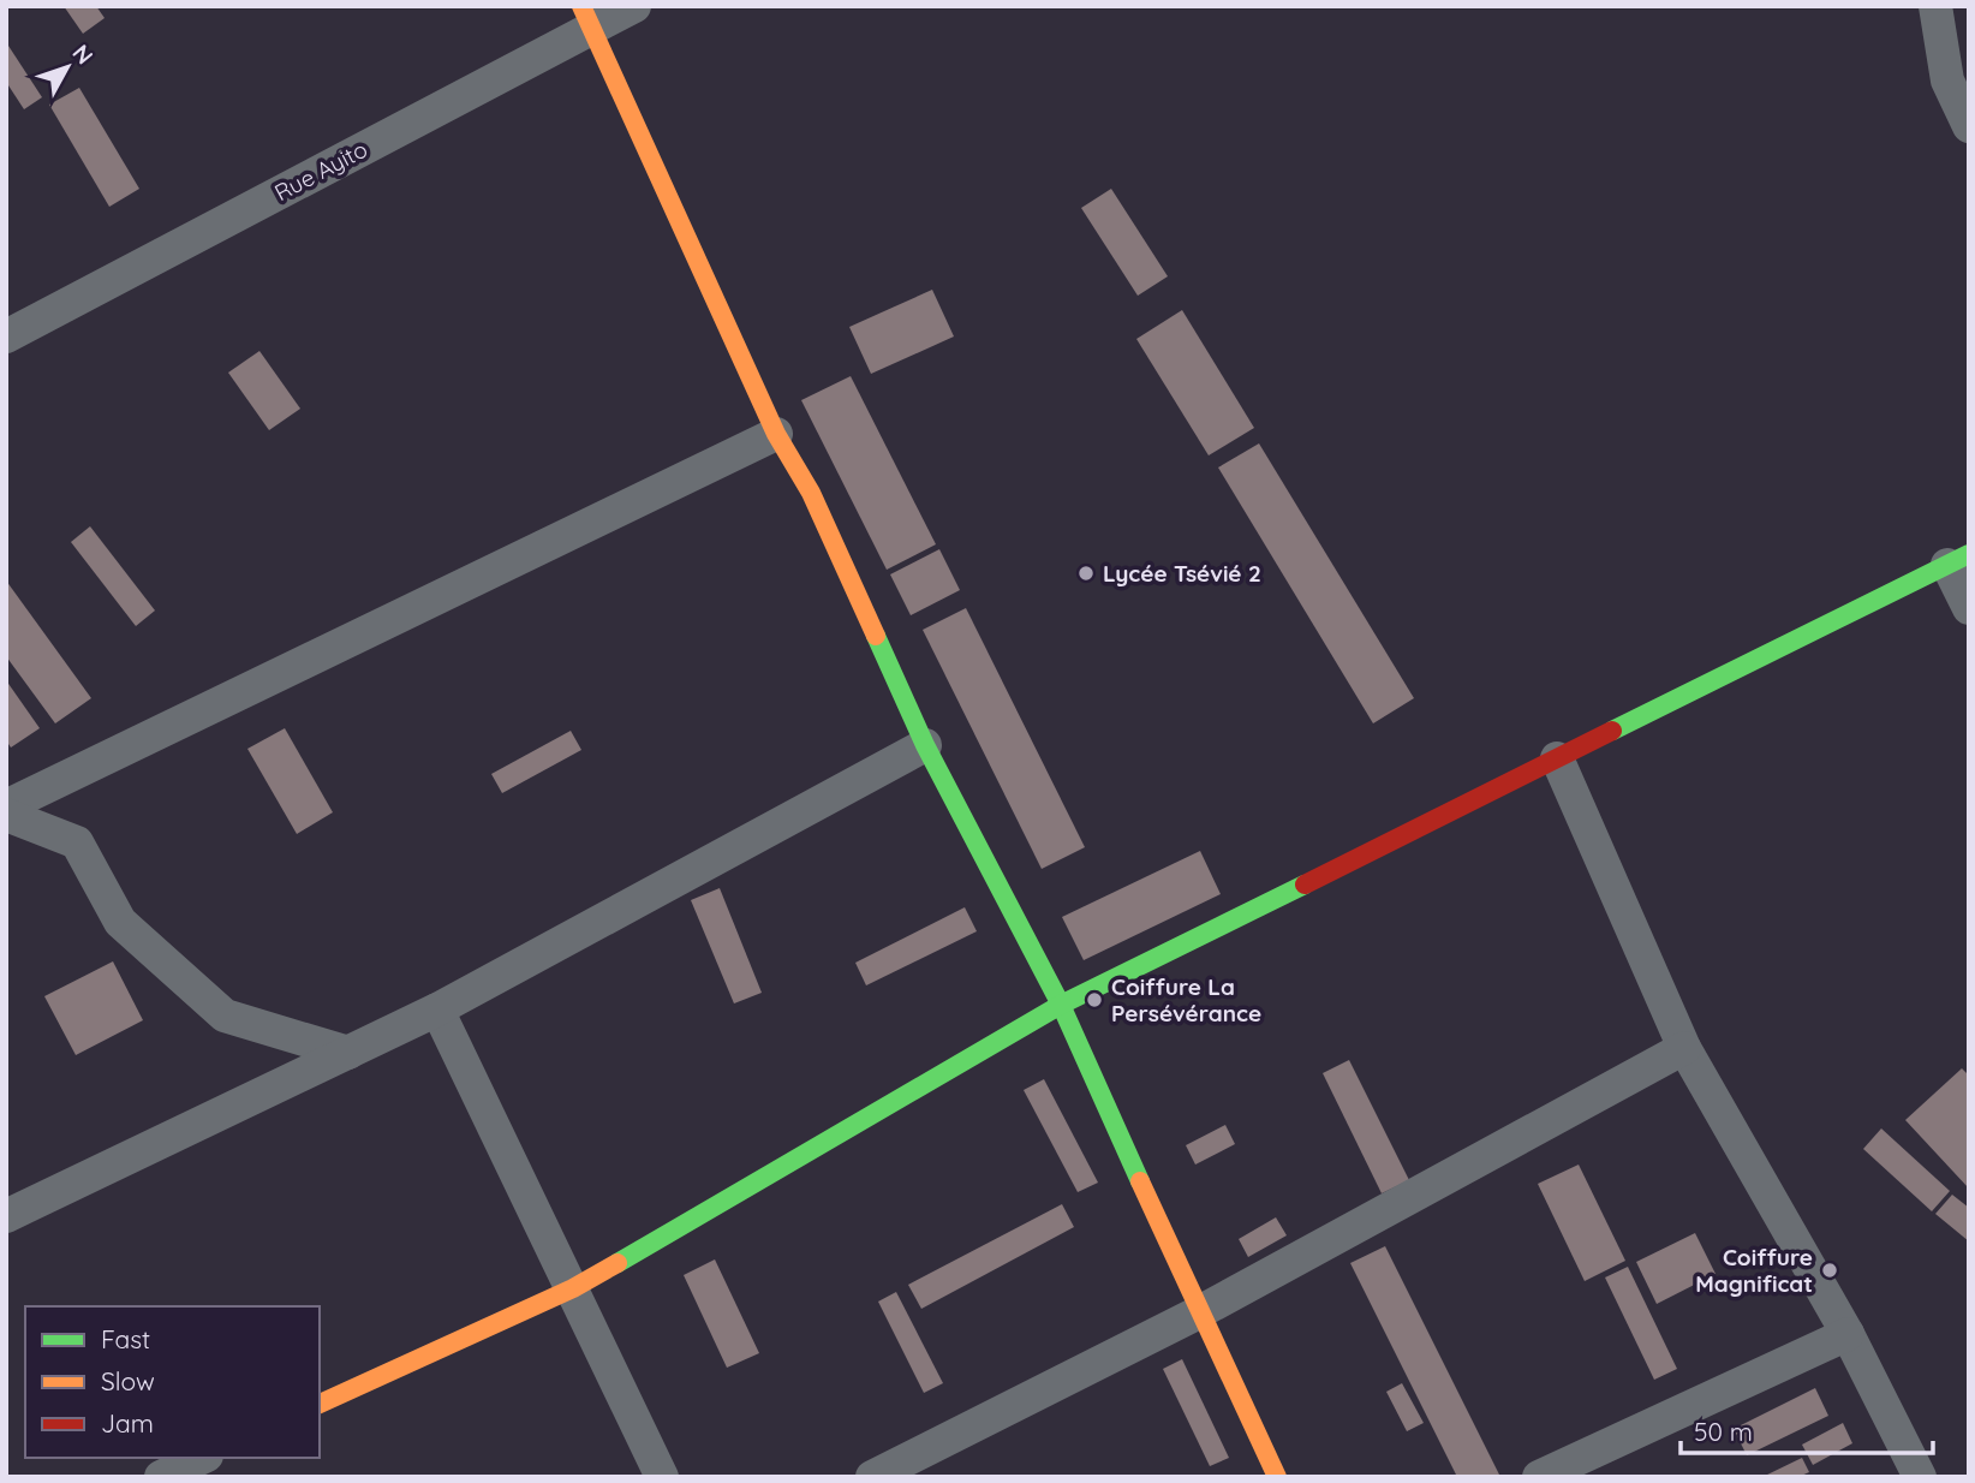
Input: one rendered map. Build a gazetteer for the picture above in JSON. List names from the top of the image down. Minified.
{"streets":{"street":["Rue Ayito"]},"places":["Lycée Tsévié 2","Coiffure La Persévérance","Coiffure Magnificat"],"legend":["Fast","Slow","Jam"],"scale_bar":"50 m","north":"top right"}
